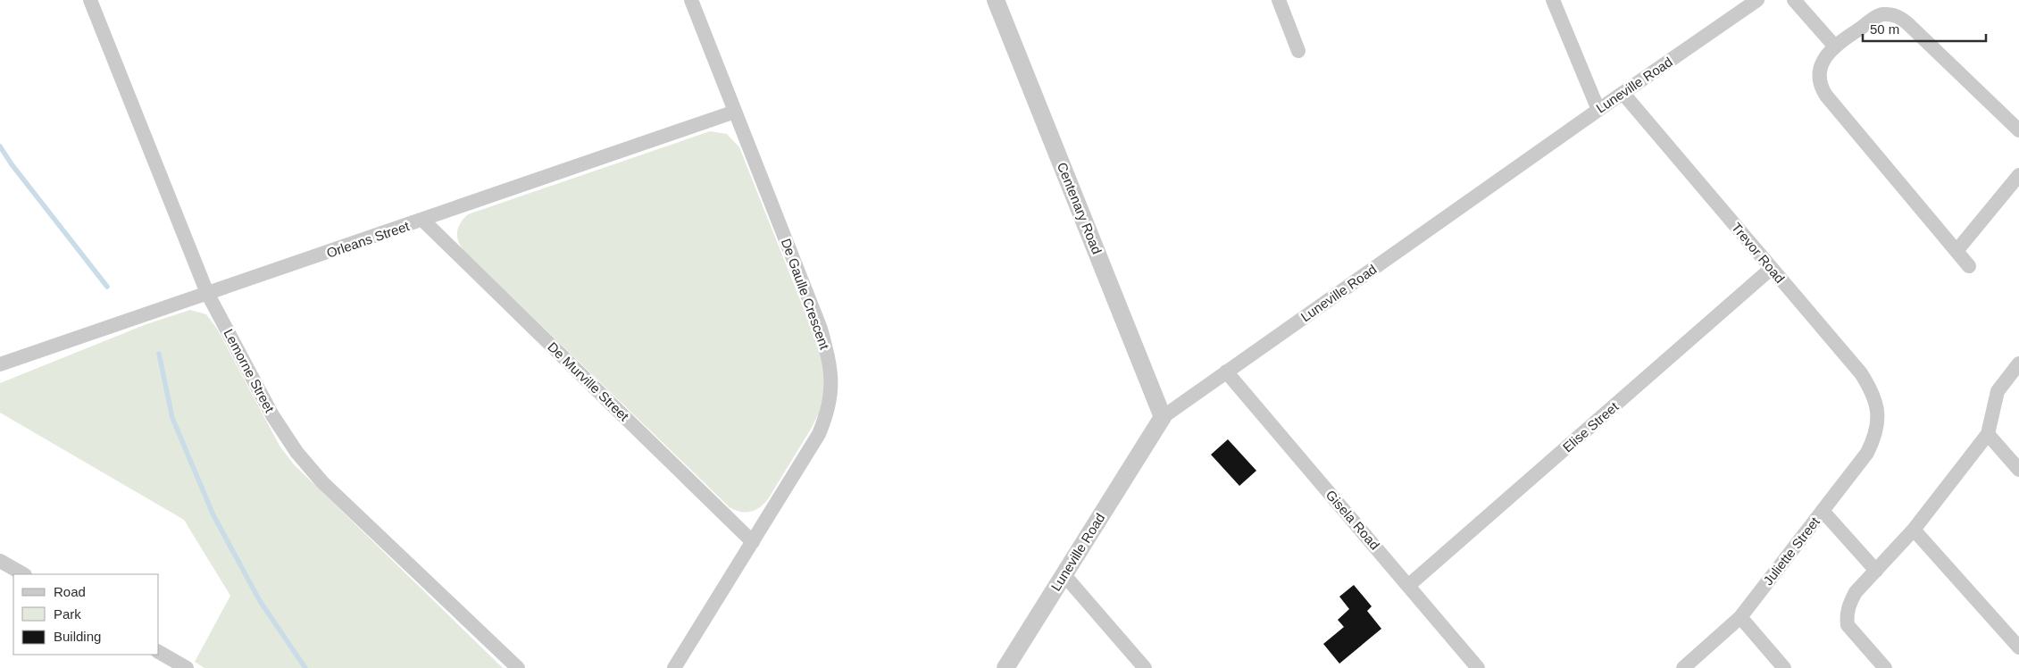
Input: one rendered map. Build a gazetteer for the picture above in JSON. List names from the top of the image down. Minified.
{"streets":{"street":["Luneville Road","Centenary Road","Orleans Street","Trevor Road","De Gaulle Crescent","Lemorne Street","De Murville Street","Elise Street","Gisela Road","Juliette Street"]},"crossings":[["Luneville Road","Centenary Road"],["Luneville Road","Trevor Road"],["Luneville Road","Gisela Road"],["Orleans Street","De Gaulle Crescent"],["Orleans Street","Lemorne Street"],["Orleans Street","De Murville Street"],["Trevor Road","Elise Street"],["Trevor Road","Juliette Street"],["De Gaulle Crescent","De Murville Street"],["Elise Street","Gisela Road"]],"legend":["Road","Park","Building"],"scale_bar":"50 m"}
